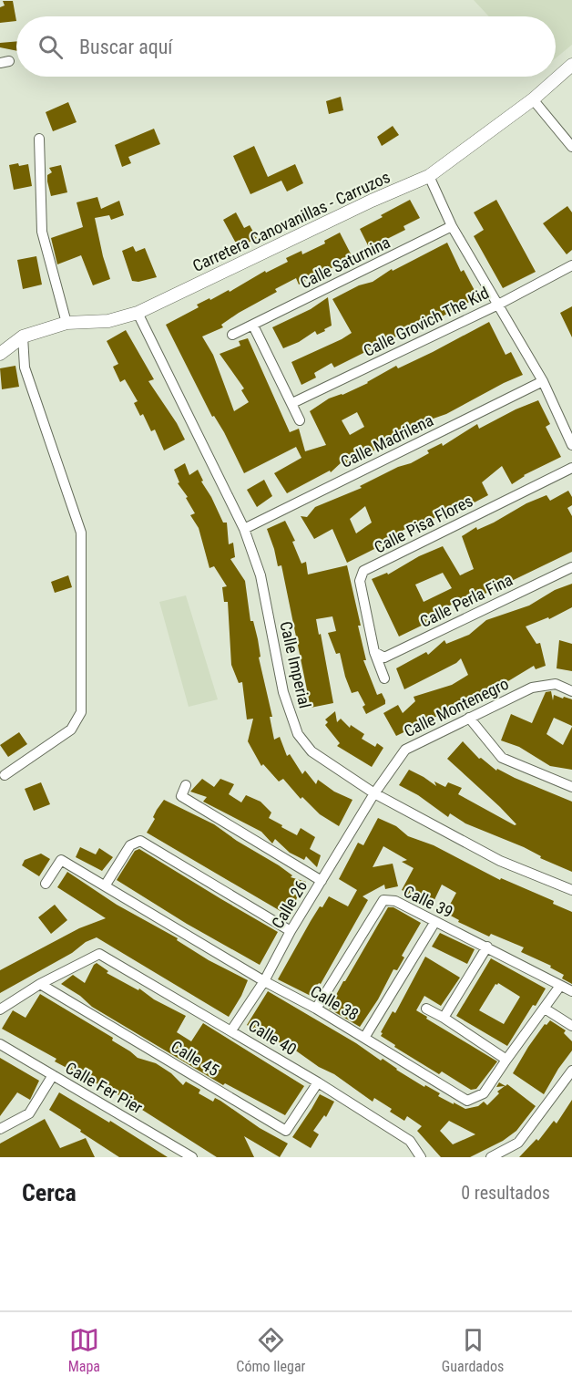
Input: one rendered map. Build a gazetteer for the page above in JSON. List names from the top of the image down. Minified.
{"streets":{"street":["Carretera Canovanillas - Carruzos","Calle Saturnina","Calle Grovich The Kid","Calle Madrilena","Calle Pisa Flores","Calle Perla Fina","Calle Imperial","Calle Montenegro","Calle 39","Calle 26","Calle 38","Calle 40","Calle 45","Calle Fer Pier"]},"crossings":[["Carretera Canovanillas - Carruzos","Calle Imperial"],["Calle Madrilena","Calle Imperial"],["Calle Pisa Flores","Calle Perla Fina"],["Calle Imperial","Calle Montenegro"],["Calle Imperial","Calle 26"],["Calle Montenegro","Calle 26"],["Calle 39","Calle 38"],["Calle 26","Calle 38"],["Calle 26","Calle 40"],["Calle 40","Calle 45"]],"page":{"search":"Buscar aquí","heading":["Cerca","0 resultados"],"nav":["Mapa","Cómo llegar","Guardados"]}}
